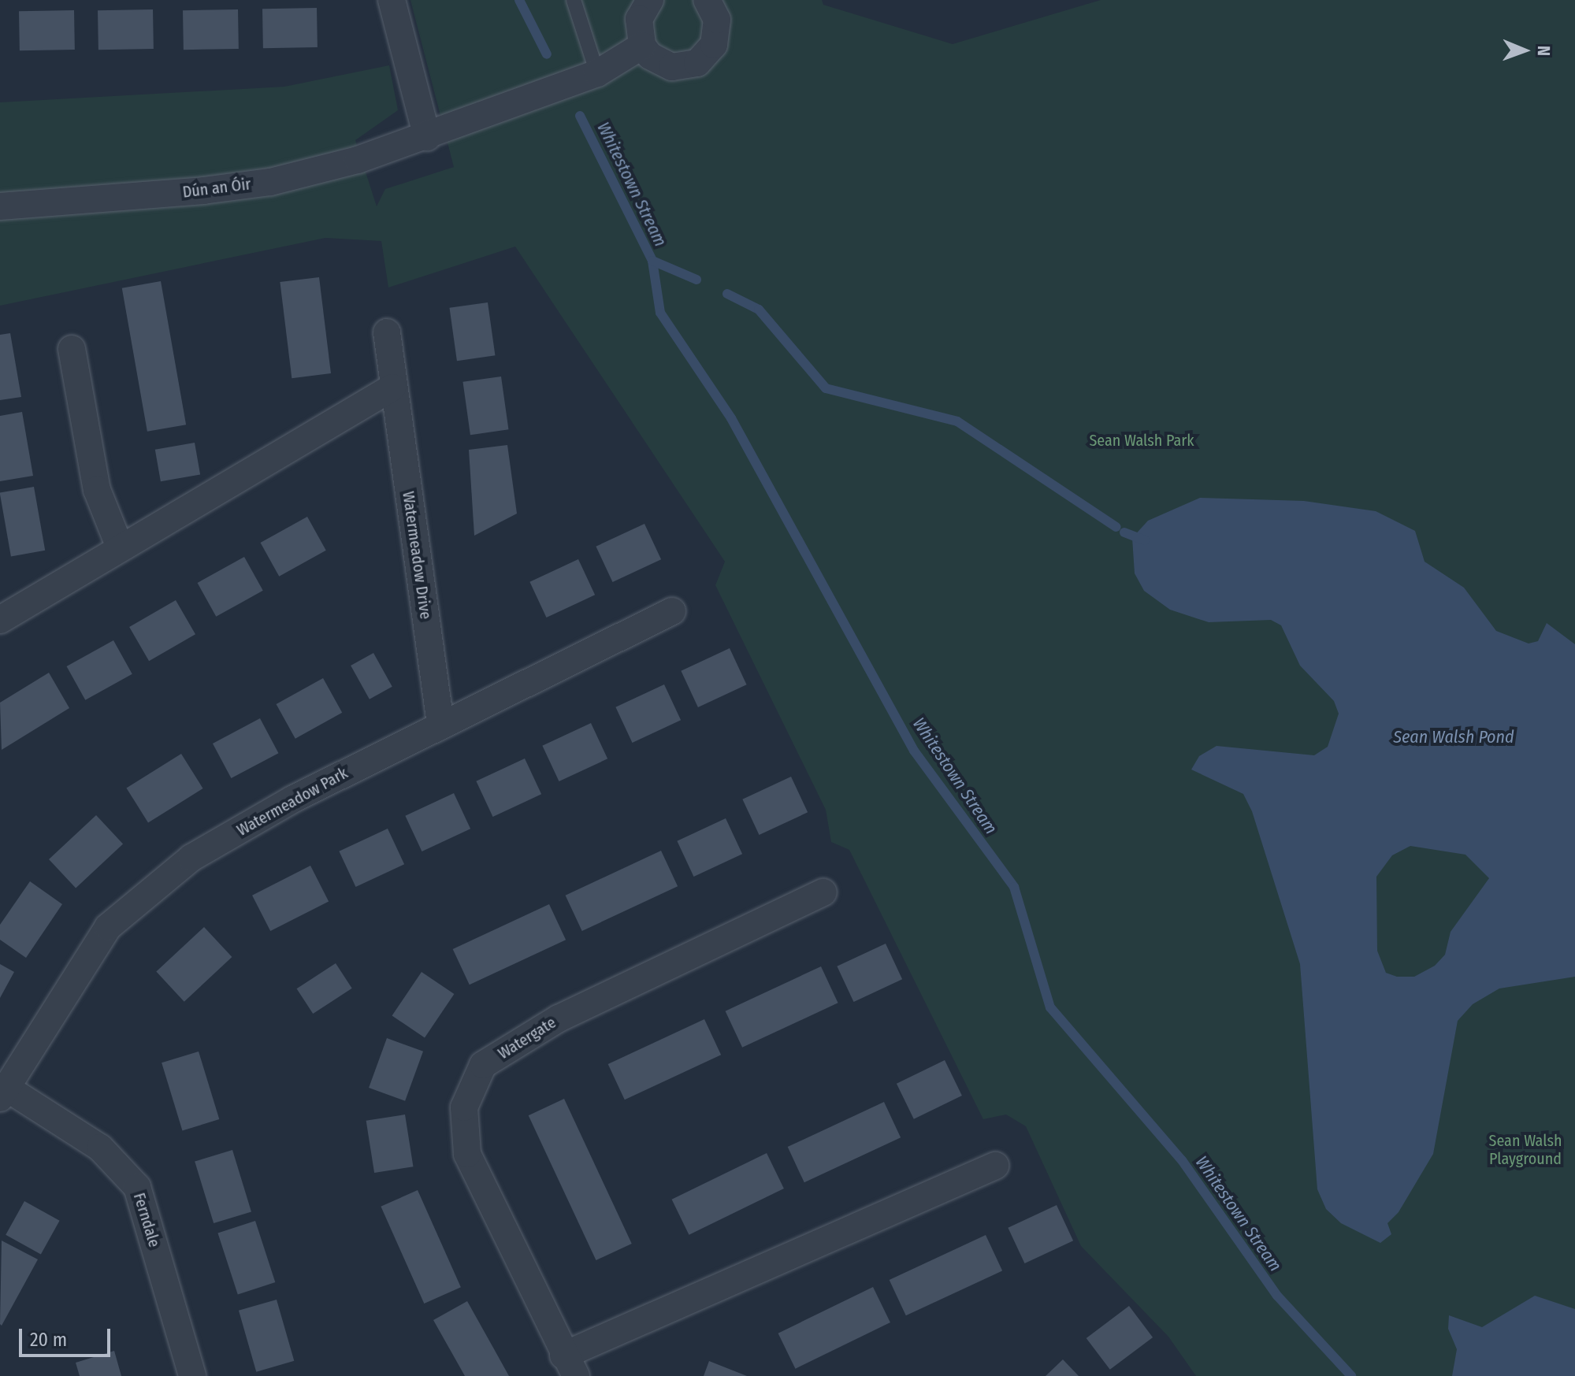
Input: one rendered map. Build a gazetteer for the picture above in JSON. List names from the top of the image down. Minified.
{"streets":{"street":["Dún an Óir","Watermeadow Drive","Watermeadow Park","Watergate","Ferndale"]},"crossings":[["Watermeadow Drive","Watermeadow Park"],["Watermeadow Park","Ferndale"]],"water":["Whitestown Stream","Sean Walsh Pond"],"parks":["Sean Walsh Park","Sean Walsh Playground"],"scale_bar":"20 m","north":"right"}
